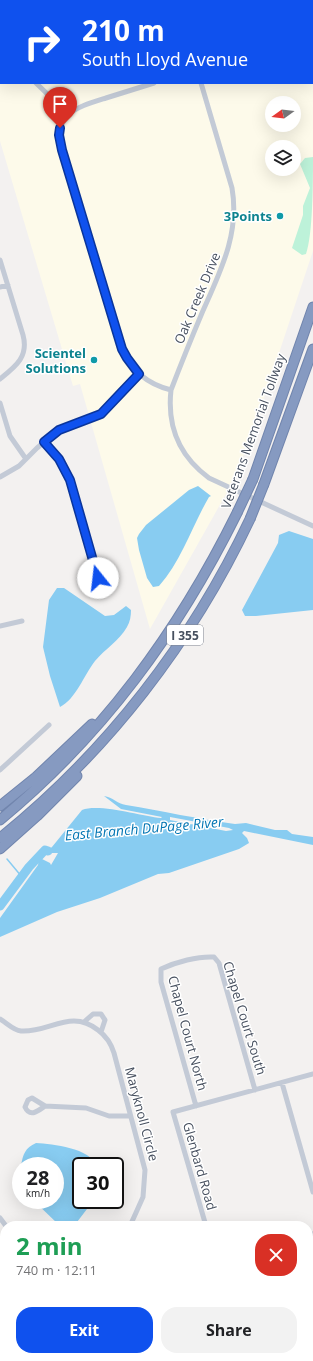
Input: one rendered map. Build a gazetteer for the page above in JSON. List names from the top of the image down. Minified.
{"streets":{"highway":["Veterans Memorial Tollway","I 355"],"street":["Oak Creek Drive","Chapel Court South","Chapel Court North","Maryknoll Circle","Glenbard Road"]},"crossings":[["Chapel Court South","Chapel Court North"],["Chapel Court North","Glenbard Road"]],"water":["East Branch DuPage River"],"places":["3Points","Scientel Solutions"],"north":"left","page":{"turn":["210 m","South Lloyd Avenue"],"speed":"28 km/h","limit":"30","heading":["2 min","740 m · 12:11"],"buttons":["Exit","Share"]}}
